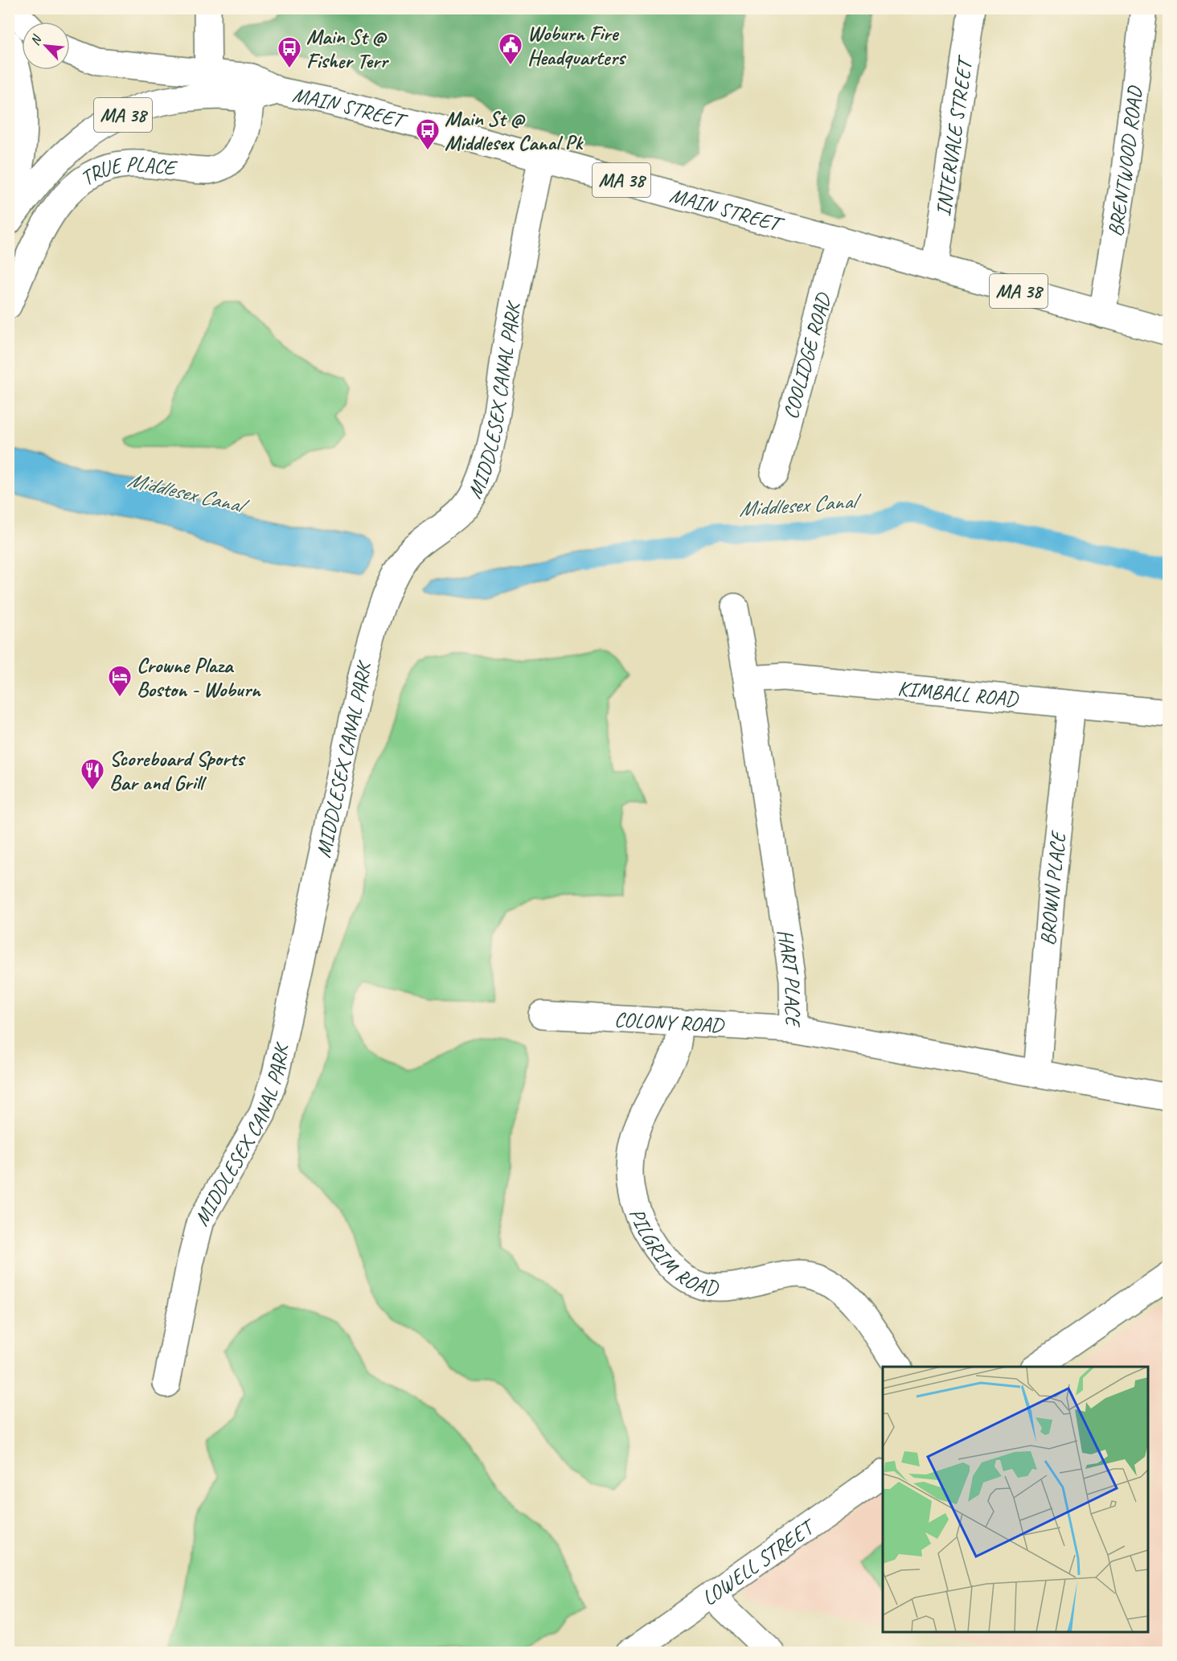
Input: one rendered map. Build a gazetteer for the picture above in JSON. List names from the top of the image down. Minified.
{"streets":{"street":["MAIN STREET","MA 38","INTERVALE STREET","BRENTWOOD ROAD","TRUE PLACE","COOLIDGE ROAD","MIDDLESEX CANAL PARK","KIMBALL ROAD","BROWN PLACE","HART PLACE","COLONY ROAD","PILGRIM ROAD","LOWELL STREET"]},"crossings":[["MAIN STREET","INTERVALE STREET"],["MAIN STREET","BRENTWOOD ROAD"],["MAIN STREET","TRUE PLACE"],["MAIN STREET","COOLIDGE ROAD"],["MAIN STREET","MIDDLESEX CANAL PARK"],["KIMBALL ROAD","BROWN PLACE"],["KIMBALL ROAD","HART PLACE"],["BROWN PLACE","HART PLACE"],["HART PLACE","COLONY ROAD"],["COLONY ROAD","PILGRIM ROAD"]],"water":["Middlesex Canal"],"places":{"public building":["Woburn Fire Headquarters"],"bus stop":["Main St @ Fisher Terr","Main St @ Middlesex Canal Pk"],"hotel":["Crowne Plaza Boston - Woburn"],"restaurant":["Scoreboard Sports Bar and Grill"]},"north":"top left"}
